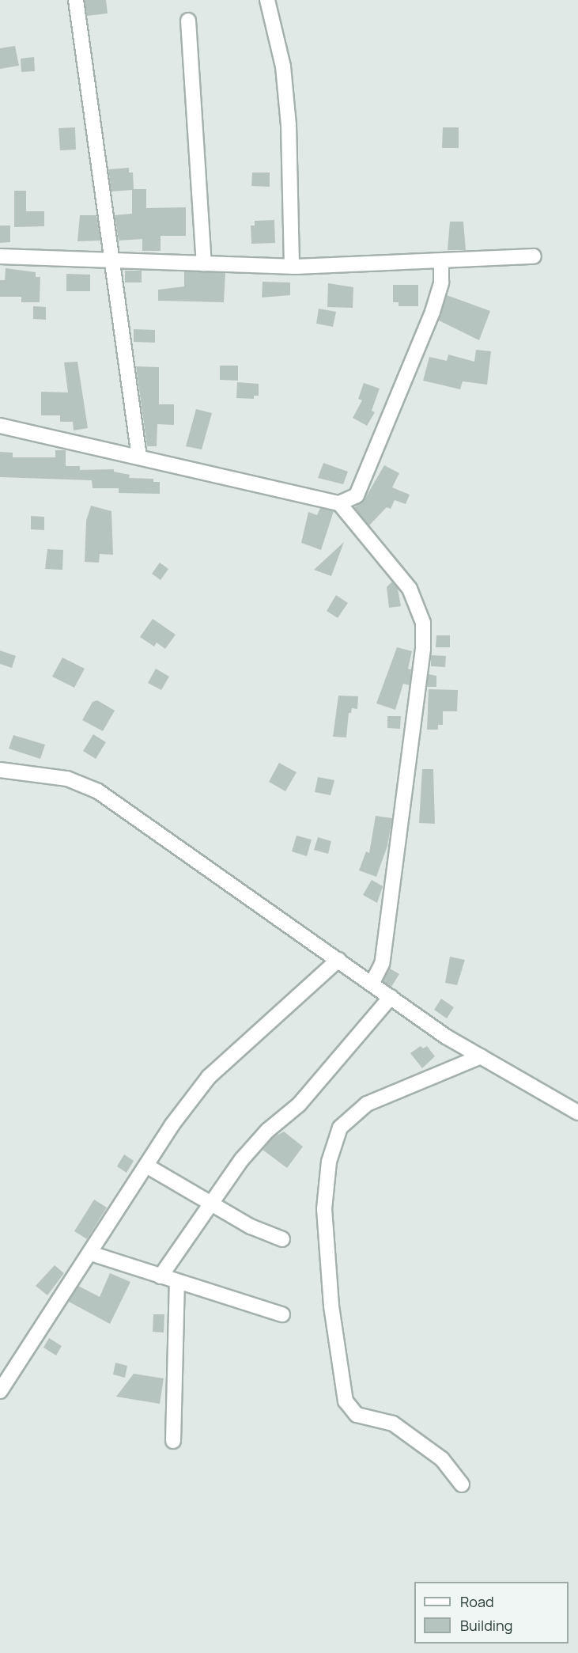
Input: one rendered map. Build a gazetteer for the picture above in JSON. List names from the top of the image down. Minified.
{"legend":["Road","Building"]}
